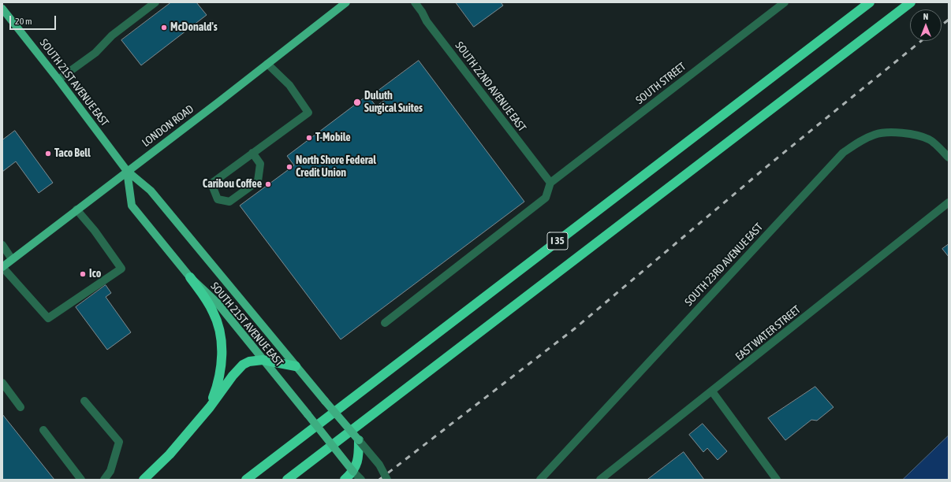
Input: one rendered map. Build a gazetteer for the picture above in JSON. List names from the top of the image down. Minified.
{"streets":{"highway":["I 35"],"main road":["SOUTH 21ST AVENUE EAST","LONDON ROAD"],"street":["SOUTH STREET","SOUTH 22ND AVENUE EAST","SOUTH 23RD AVENUE EAST","EAST WATER STREET"]},"crossings":[["SOUTH 21ST AVENUE EAST","LONDON ROAD"],["SOUTH STREET","SOUTH 22ND AVENUE EAST"]],"places":["McDonald's","Duluth Surgical Suites","T-Mobile","Taco Bell","North Shore Federal Credit Union","Caribou Coffee","Ico"],"scale_bar":"20 m","north":"top"}
